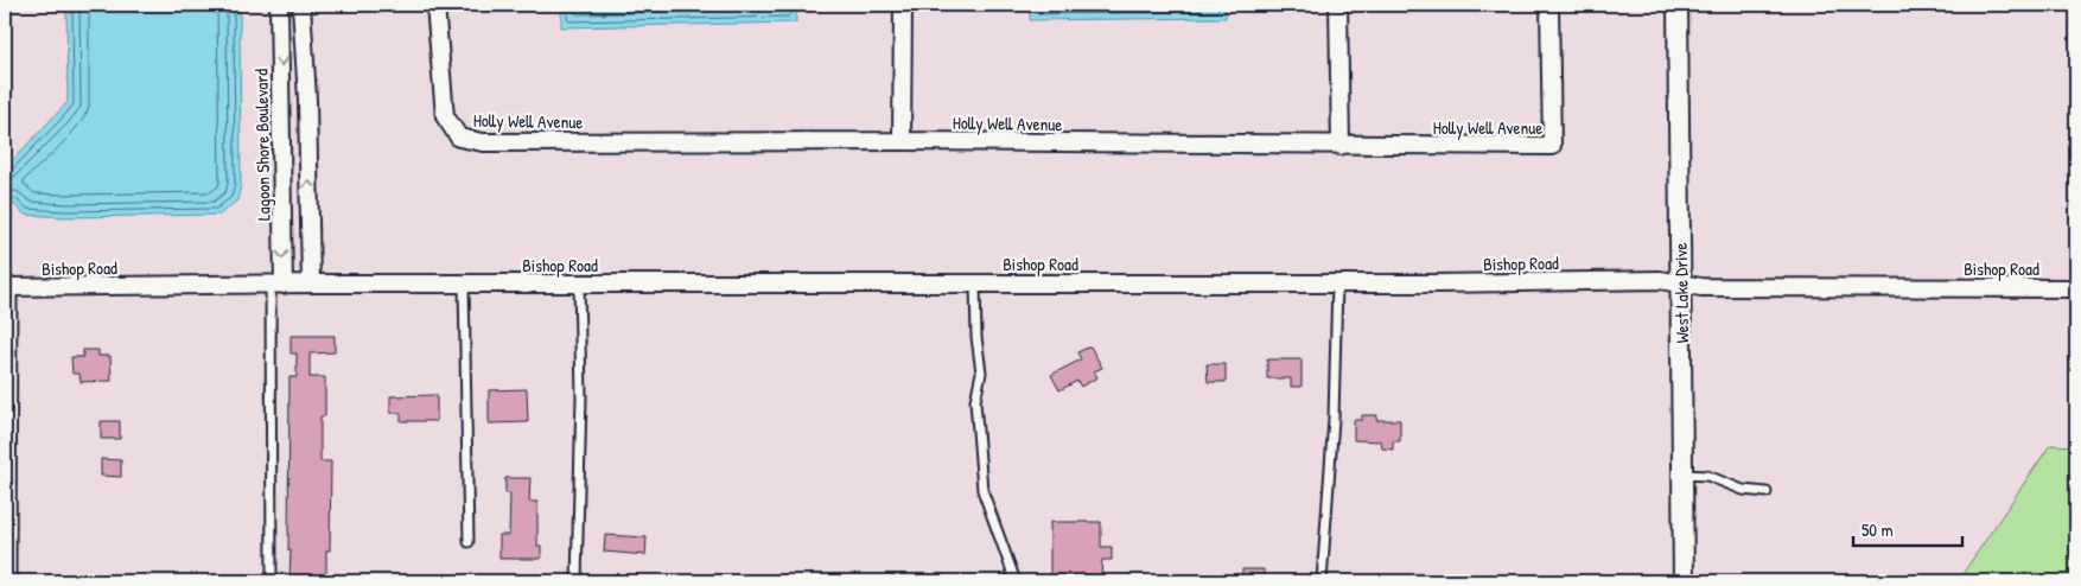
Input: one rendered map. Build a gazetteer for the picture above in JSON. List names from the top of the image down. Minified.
{"streets":{"street":["Holly Well Avenue","Lagoon Shore Boulevard","Bishop Road","West Lake Drive"]},"crossings":[["Lagoon Shore Boulevard","Bishop Road"],["Bishop Road","West Lake Drive"]],"scale_bar":"50 m"}
